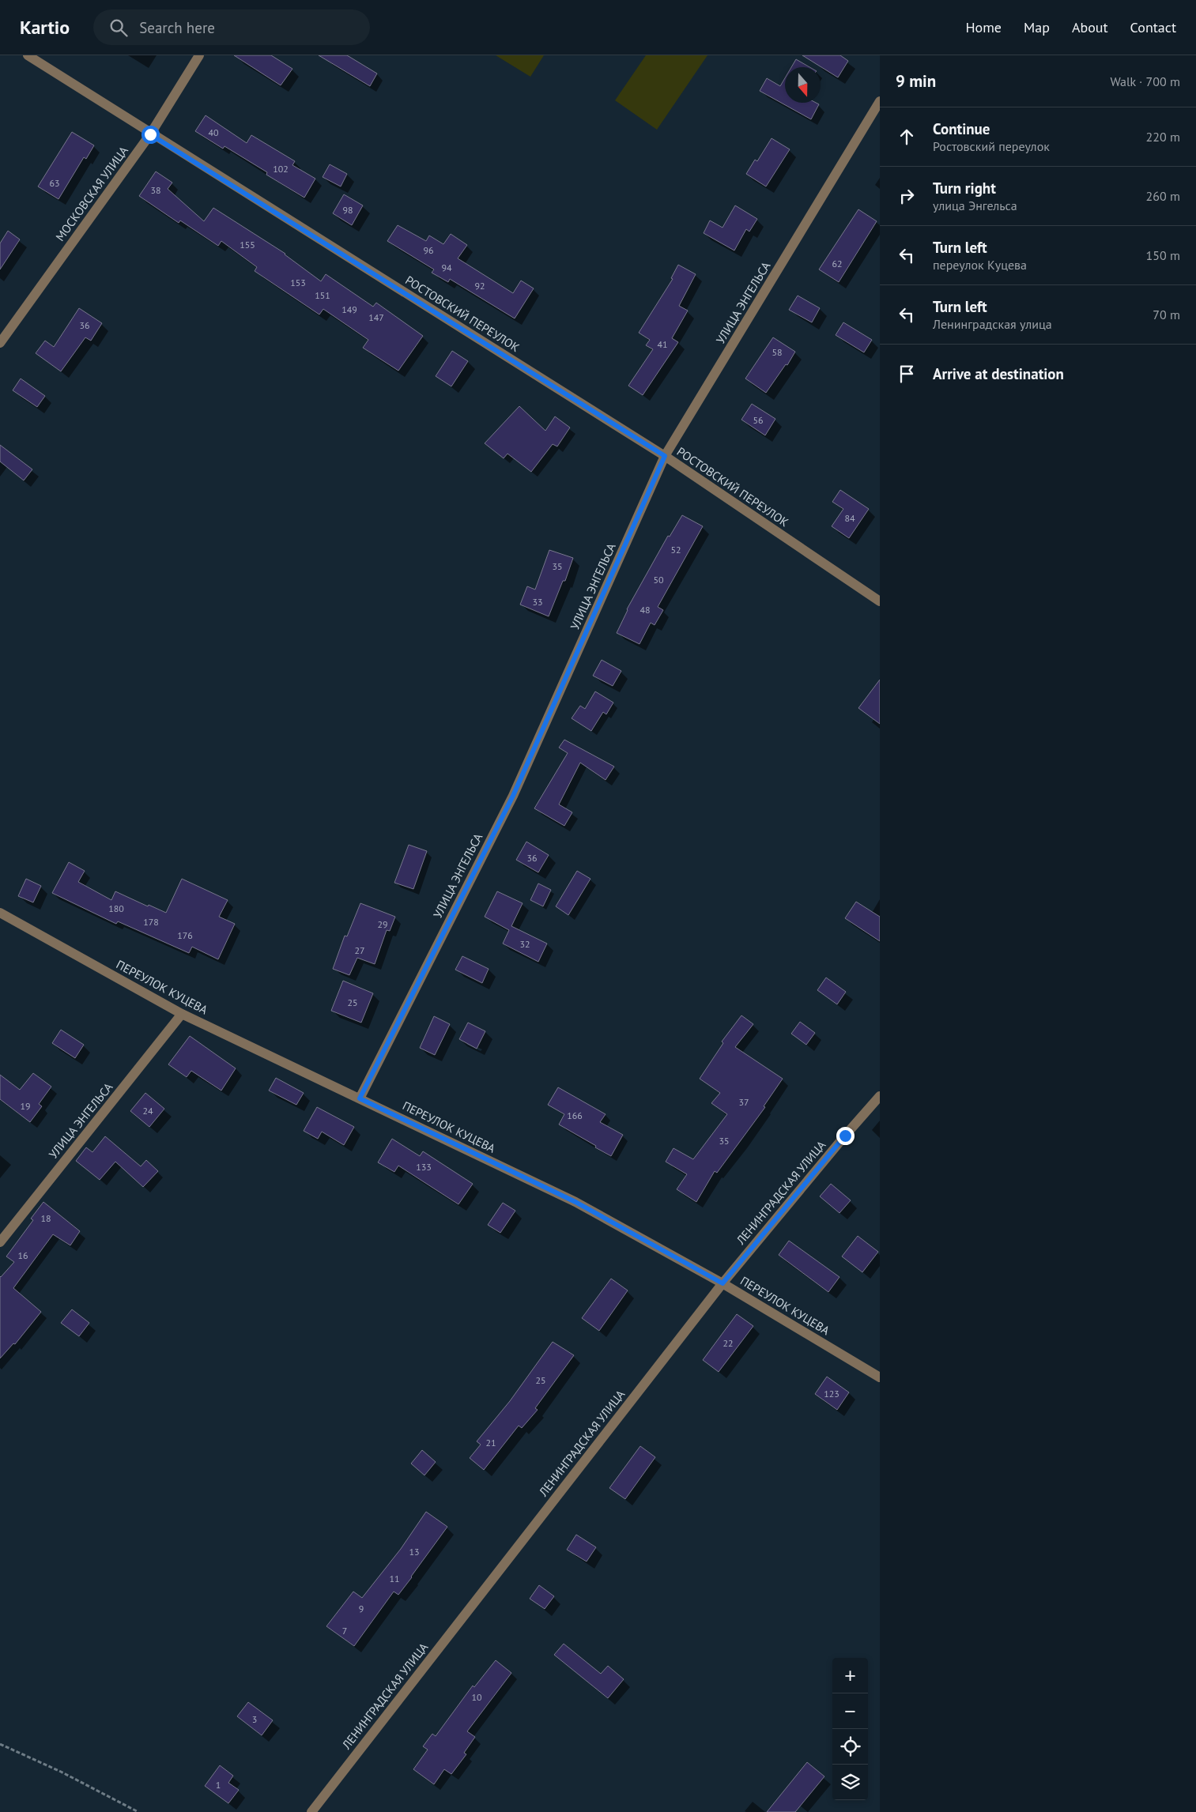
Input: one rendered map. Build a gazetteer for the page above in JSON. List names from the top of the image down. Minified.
{"streets":{"street":["МОСКОВСКАЯ УЛИЦА","УЛИЦА ЭНГЕЛЬСА","РОСТОВСКИЙ ПЕРЕУЛОК","ПЕРЕУЛОК КУЦЕВА","ЛЕНИНГРАДСКАЯ УЛИЦА"]},"crossings":[["МОСКОВСКАЯ УЛИЦА","РОСТОВСКИЙ ПЕРЕУЛОК"],["УЛИЦА ЭНГЕЛЬСА","РОСТОВСКИЙ ПЕРЕУЛОК"],["УЛИЦА ЭНГЕЛЬСА","ПЕРЕУЛОК КУЦЕВА"],["ПЕРЕУЛОК КУЦЕВА","ЛЕНИНГРАДСКАЯ УЛИЦА"]],"house_numbers":["40","102","63","38","98","155","96","62","94","153","92","151","149","147","36","41","58","56","84","52","35","50","33","48","36","180","178","29","176","32","27","25","37","19","24","166","35","133","18","16","22","25","123","21","13","11","9","7","10","3","1"],"north":"bottom","page":{"header":"Kartio","search":"Search here","nav":["Home","Map","About","Contact"],"heading":["9 min","Walk · 700 m"],"list":[["Continue","Ростовский переулок","220 m"],["Turn right","улица Энгельса","260 m"],["Turn left","переулок Куцева","150 m"],["Turn left","Ленинградская улица","70 m"],"Arrive at destination"],"map_buttons":["+","−"]}}
